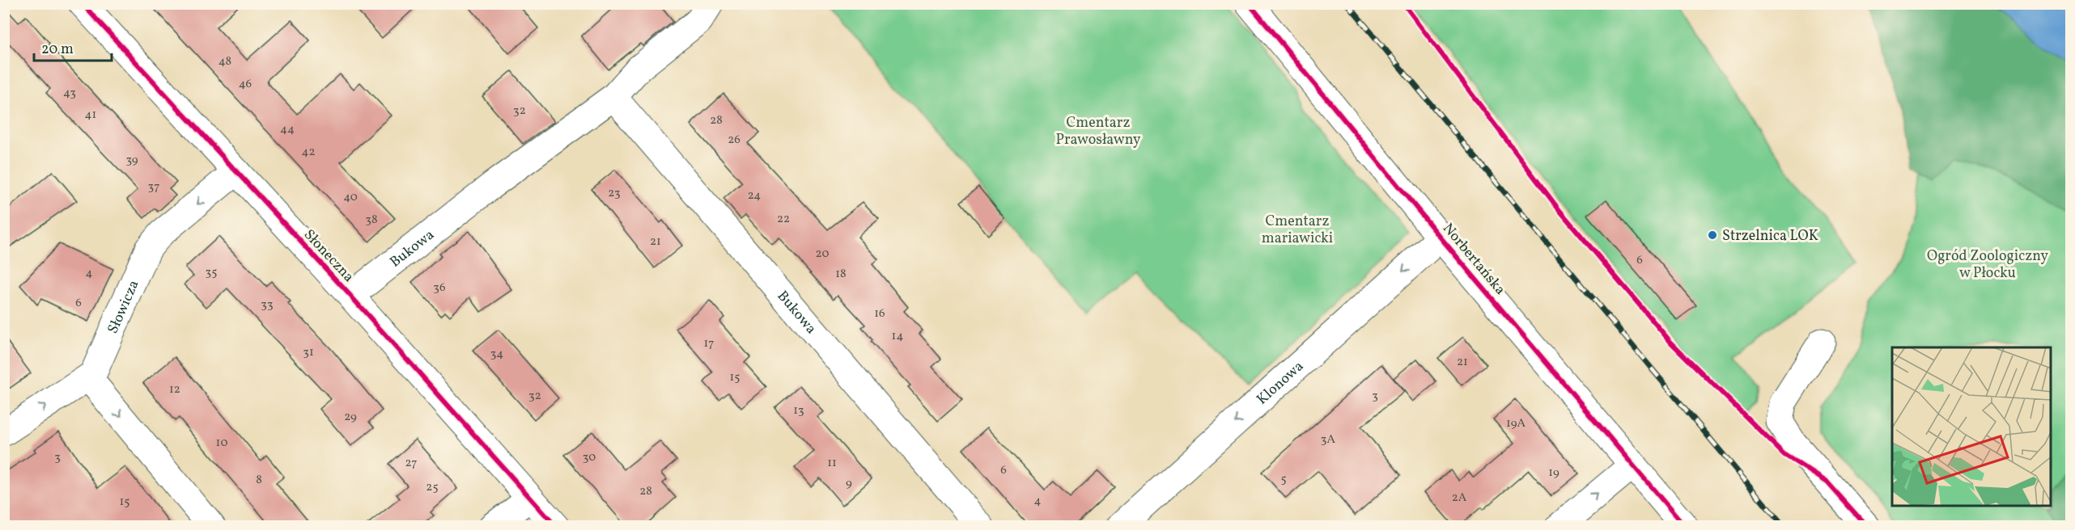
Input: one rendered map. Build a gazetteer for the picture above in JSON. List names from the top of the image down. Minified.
{"streets":{"street":["Bukowa","Słoneczna","Norbertańska","Słowicza","Klonowa"]},"crossings":[["Bukowa","Słoneczna"],["Słoneczna","Słowicza"],["Norbertańska","Klonowa"]],"one_way":["Klonowa"],"parks":["Cmentarz Prawosławny","Cmentarz mariawicki","Ogród Zoologiczny w Płocku"],"places":["Strzelnica LOK"],"house_numbers":["48","46","43","32","41","28","44","26","42","39","37","23","24","40","22","38","21","20","6","35","4","18","36","6","33","16","14","17","31","34","21","15","12","32","3","13","29","19A","3A","10","3","30","27","11","6","19","5","8","9","25","28","2A","4","15"],"scale_bar":"20 m"}
